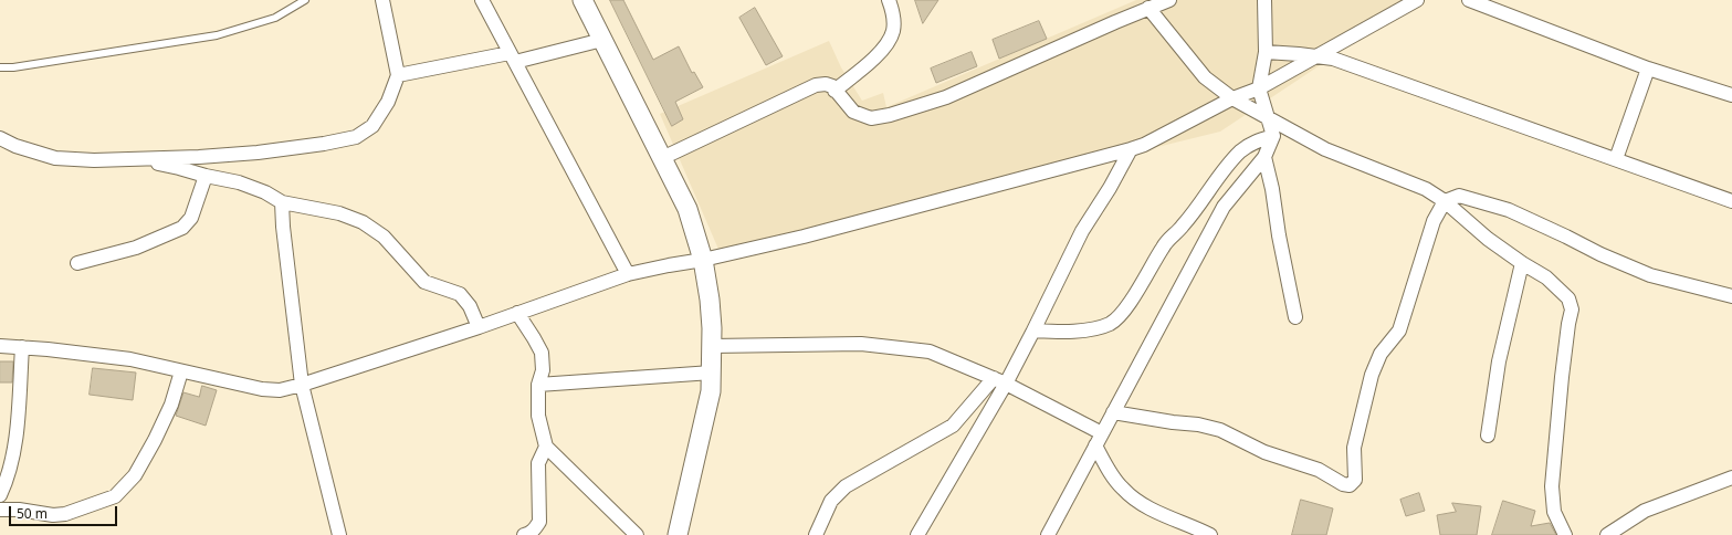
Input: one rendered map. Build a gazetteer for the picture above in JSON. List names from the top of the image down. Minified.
{"scale_bar":"50 m"}
